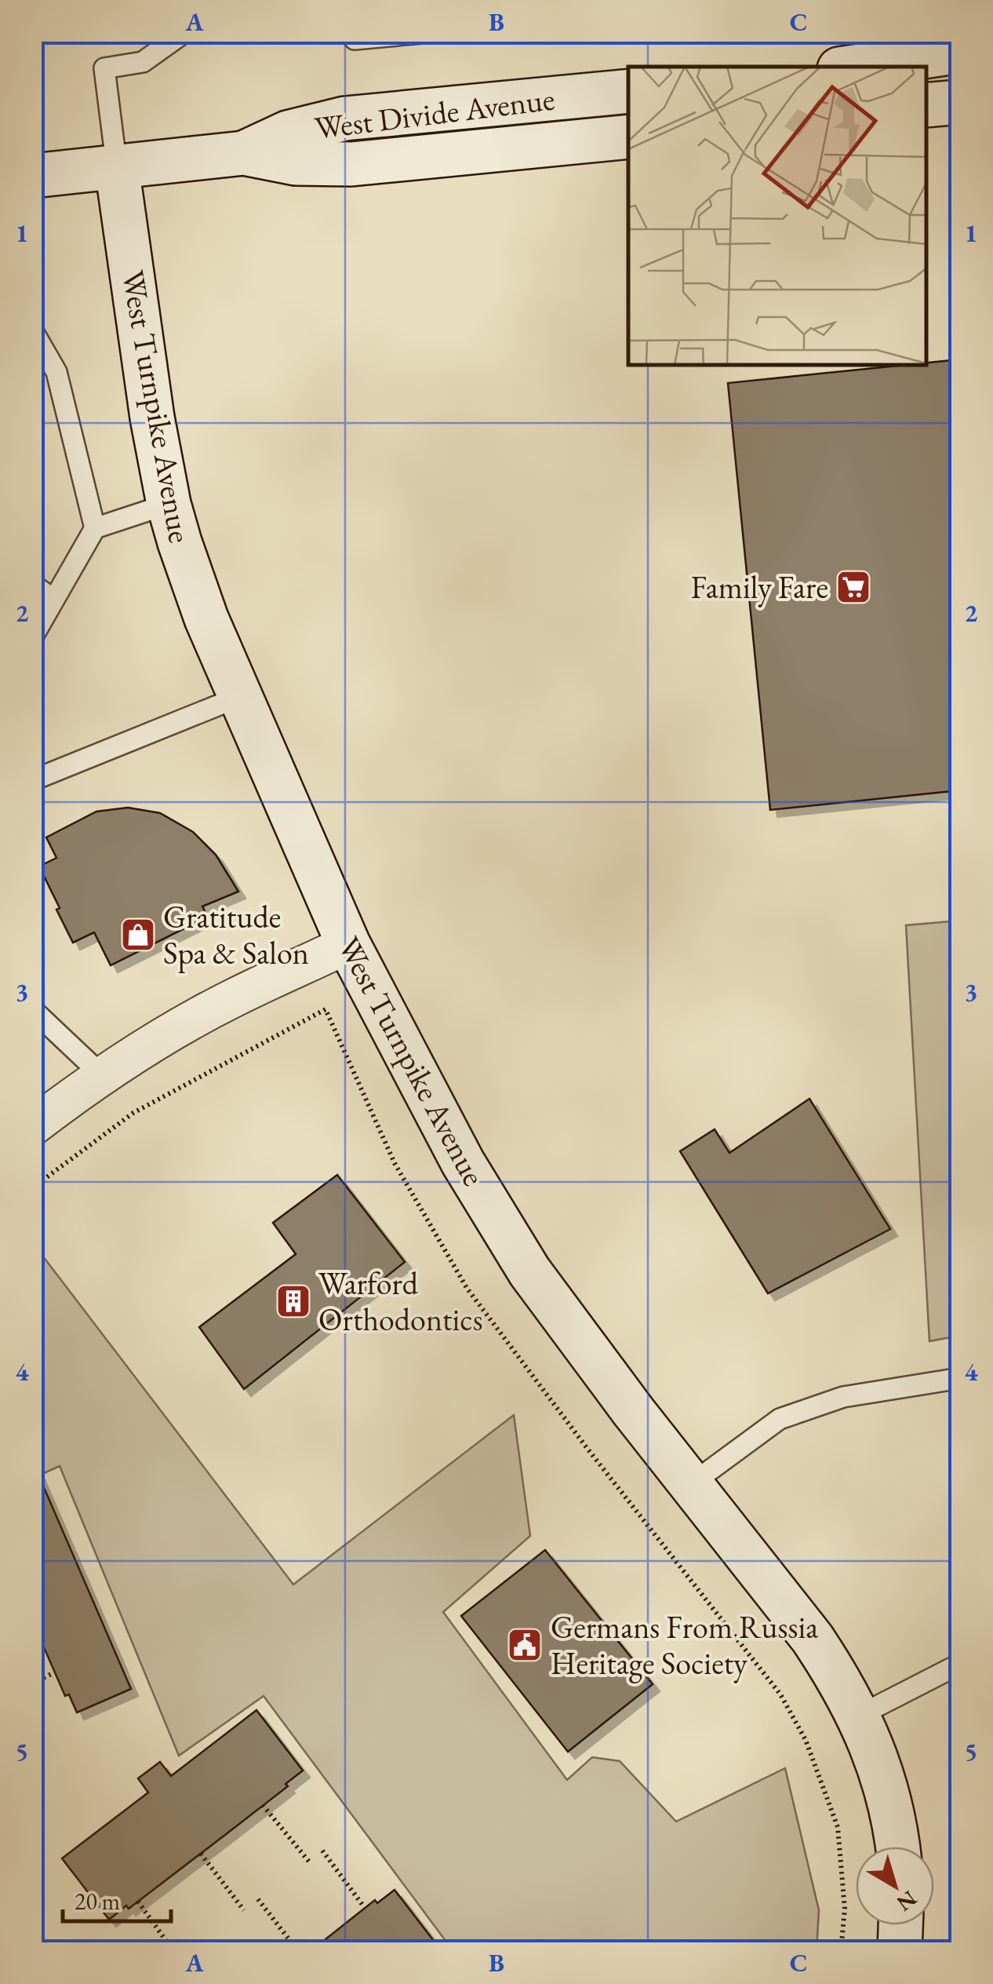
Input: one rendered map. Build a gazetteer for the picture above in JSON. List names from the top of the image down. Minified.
{"streets":{"street":["West Divide Avenue","West Turnpike Avenue"]},"crossings":[["West Divide Avenue","West Turnpike Avenue"]],"places":{"supermarket":["Family Fare"],"shop":["Gratitude Spa & Salon"],"building":["Warford Orthodontics"],"public building":["Germans From Russia Heritage Society"]},"scale_bar":"20 m","north":"bottom right","grid":{"columns":["A","B","C"],"rows":["1","2","3","4","5"]}}
